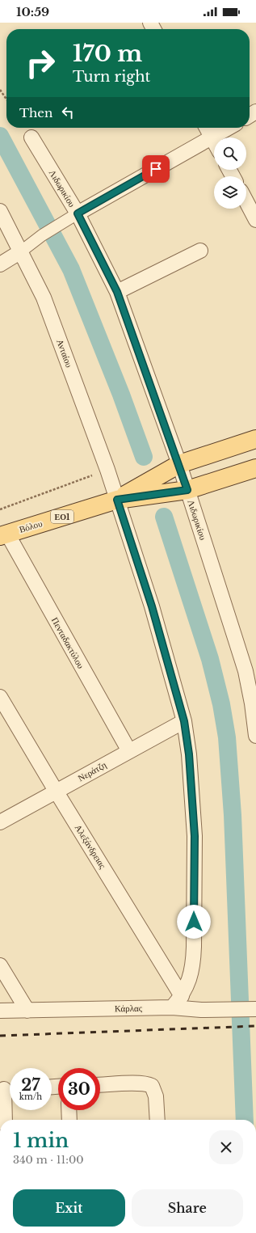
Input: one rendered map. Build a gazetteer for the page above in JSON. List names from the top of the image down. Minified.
{"streets":{"main road":["ΕΟ1","Βόλου"],"street":["Λιδωρικίου","Ανταίου","Πενταδακτύλου","Νεράτζη","Αλεξάνδρειας","Κάρλας"]},"crossings":[["Λιδωρικίου","ΕΟ1"],["Ανταίου","ΕΟ1"],["Ανταίου","Βόλου"],["Ανταίου","Νεράτζη"],["Ανταίου","Αλεξάνδρειας"],["Ανταίου","Κάρλας"],["ΕΟ1","Βόλου"],["Βόλου","Πενταδακτύλου"],["Πενταδακτύλου","Νεράτζη"],["Νεράτζη","Αλεξάνδρειας"]],"page":{"status":"10:59","turn":["170 m","Turn right"],"then":"Then","speed":"27 km/h","limit":"30","heading":["1 min","340 m · 11:00"],"buttons":["Exit","Share"]}}
